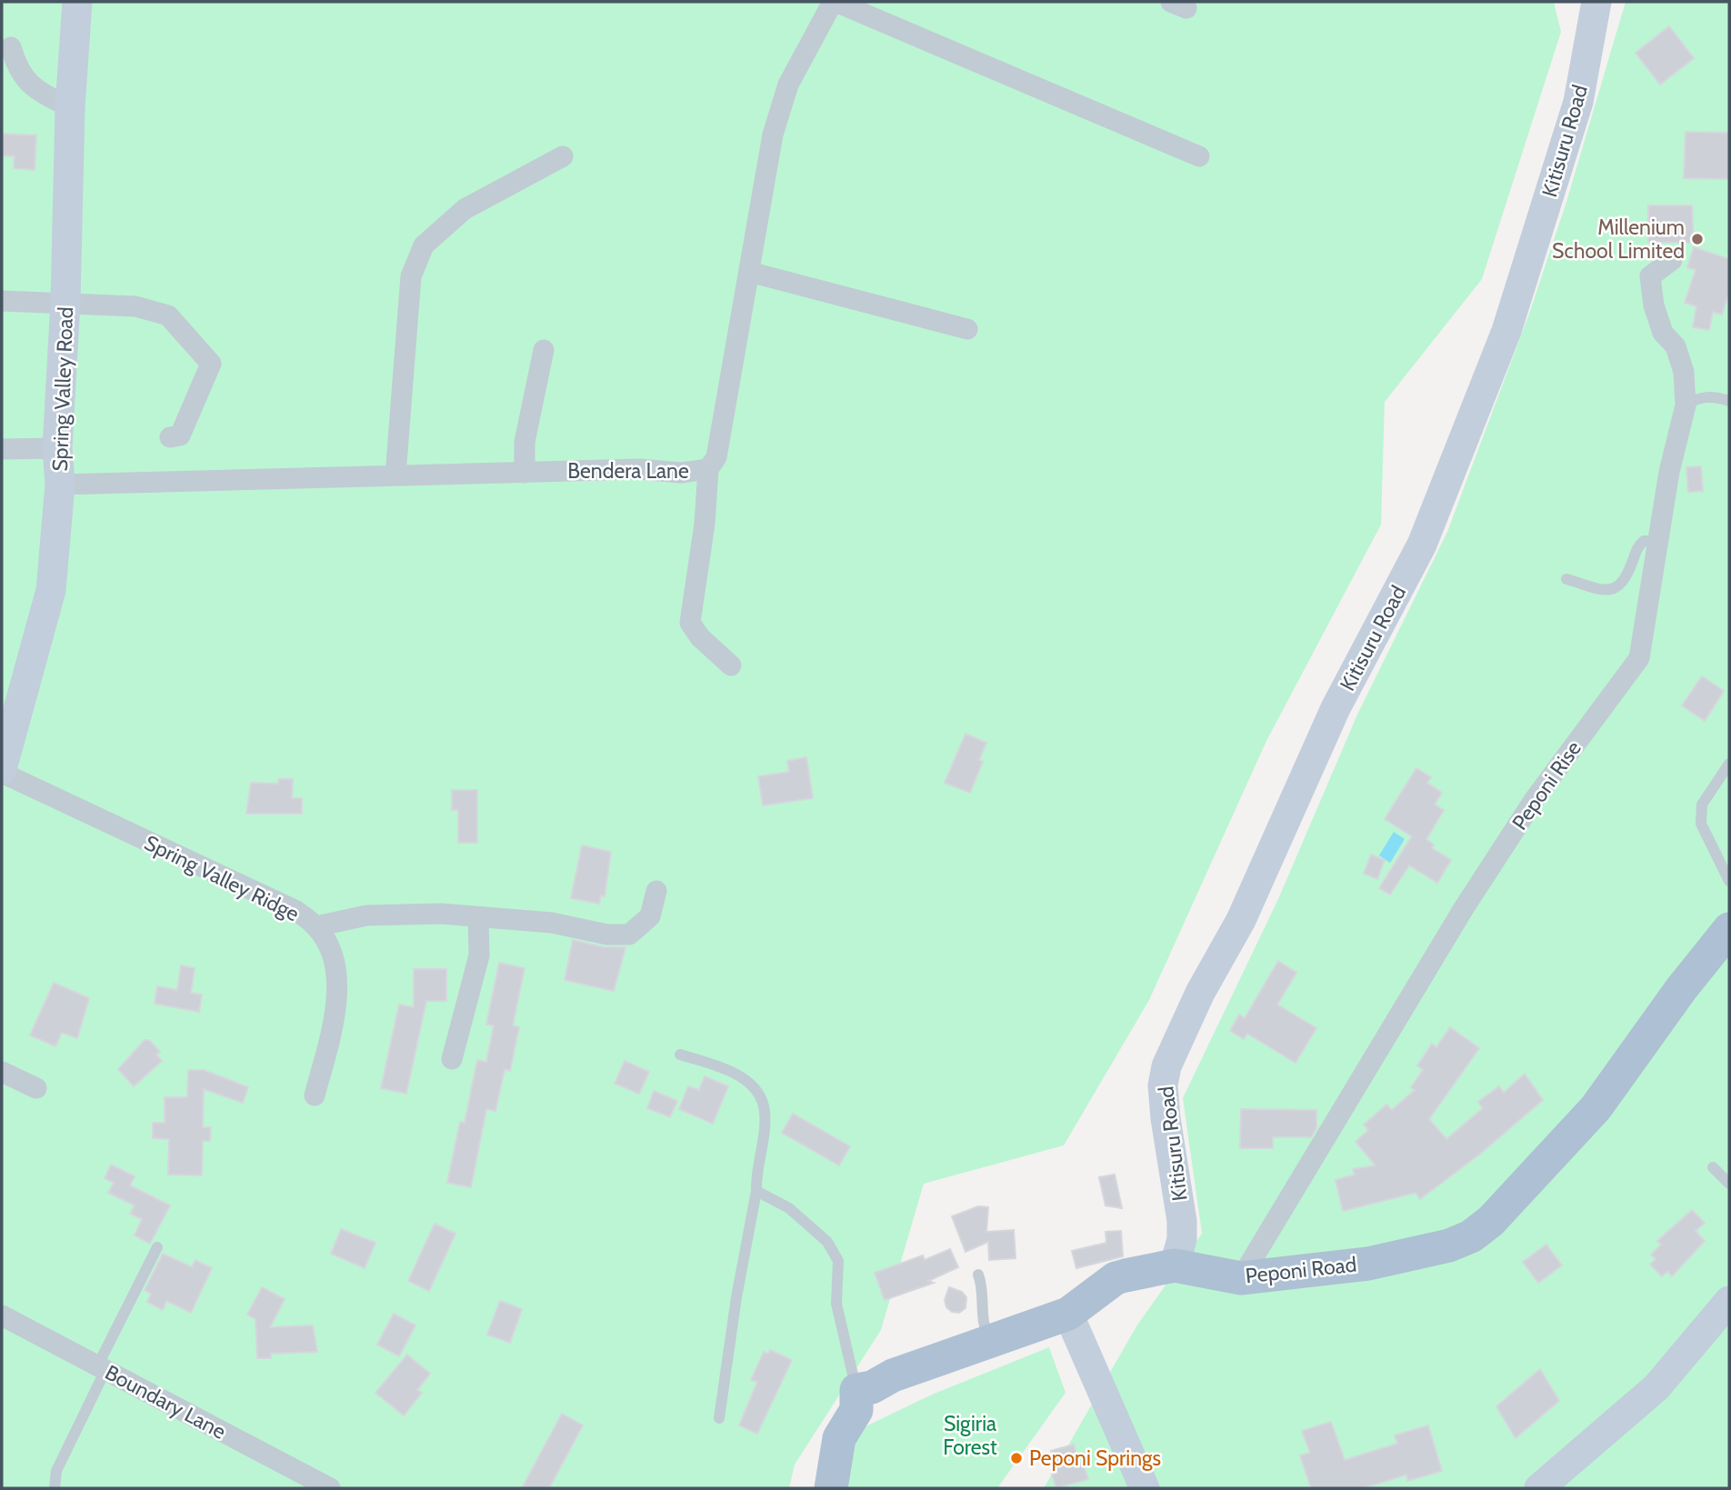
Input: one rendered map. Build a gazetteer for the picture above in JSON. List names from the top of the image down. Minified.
{"streets":{"main road":["Peponi Road"],"street":["Kitisuru Road","Spring Valley Road","Bendera Lane","Peponi Rise","Spring Valley Ridge","Boundary Lane"]},"crossings":[["Kitisuru Road","Peponi Road"],["Spring Valley Road","Bendera Lane"],["Spring Valley Road","Spring Valley Ridge"],["Peponi Rise","Peponi Road"]],"parks":["Sigiria Forest"],"places":["Millenium School Limited","Peponi Springs"]}
